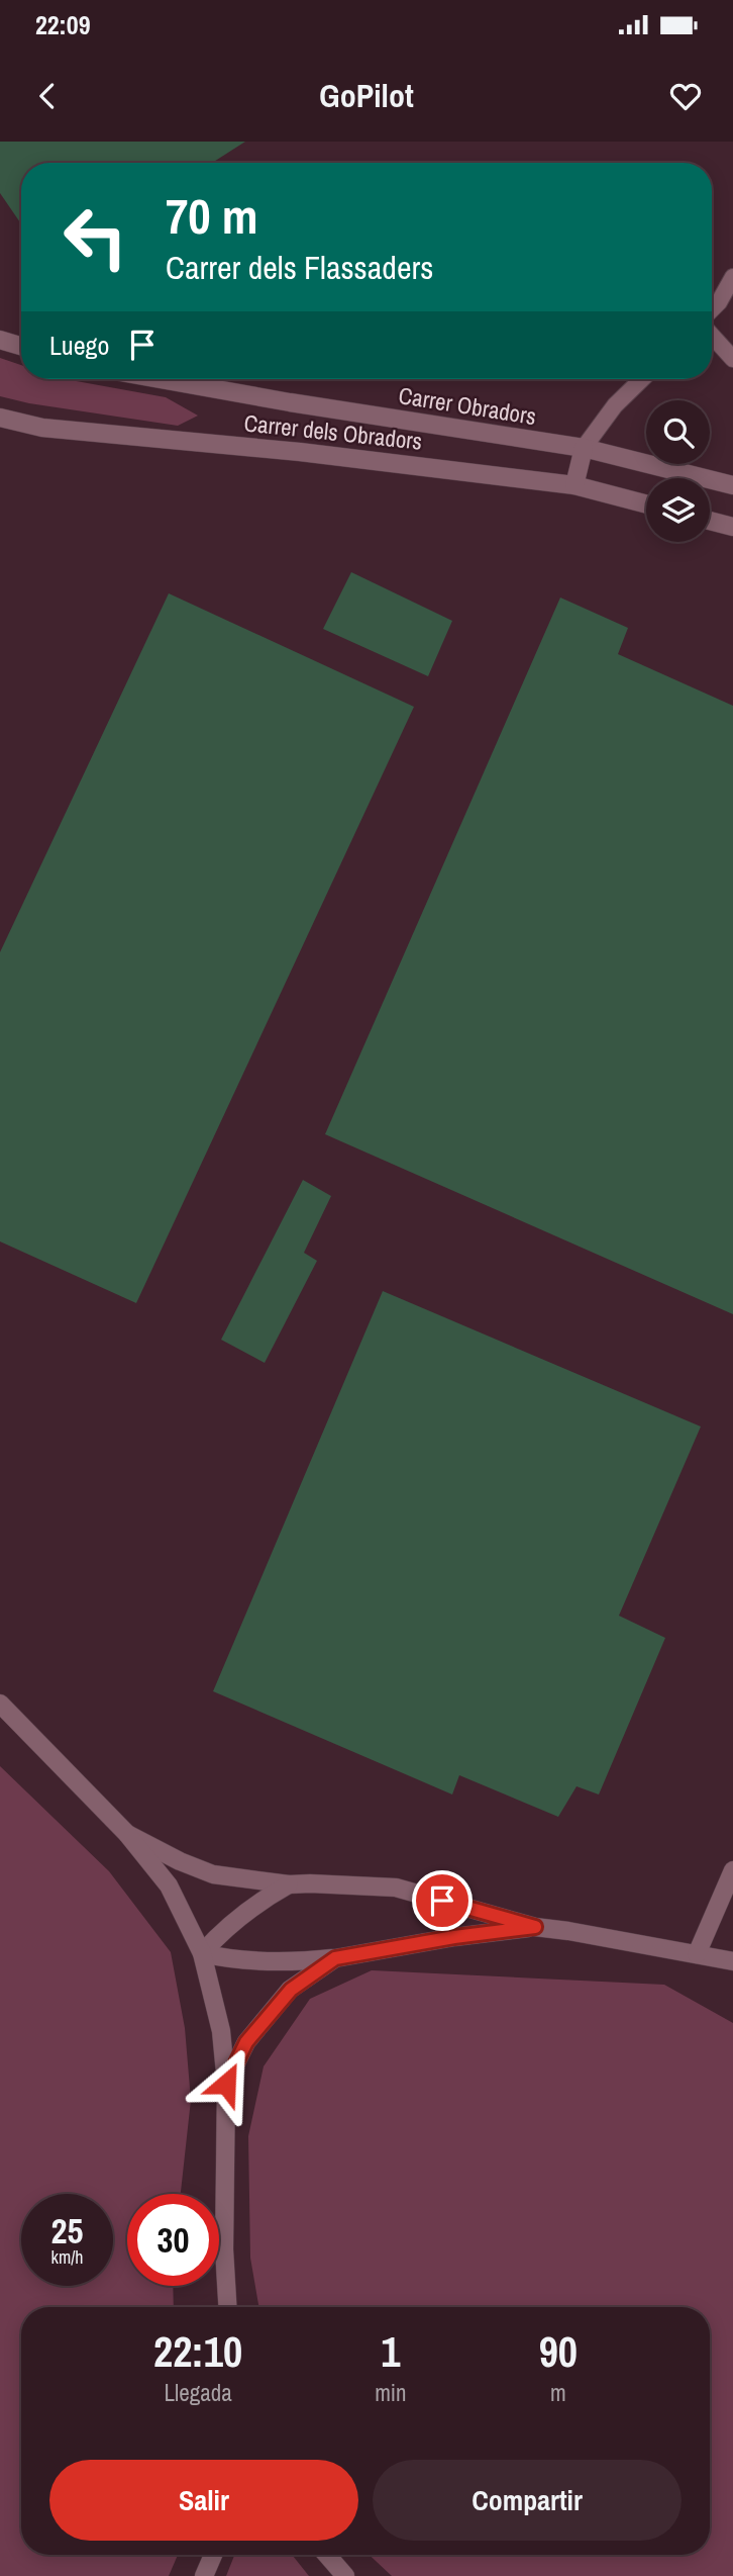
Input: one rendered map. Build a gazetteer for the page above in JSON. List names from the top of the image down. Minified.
{"streets":{"street":["Carrer Obradors","Carrer dels Obradors"]},"page":{"status":"22:09","header":"GoPilot","turn":["70 m","Carrer dels Flassaders"],"then":"Luego","speed":"25 km/h","limit":"30","eta":["22:10","Llegada","1","min","90","m"],"buttons":["Salir","Compartir"]}}
